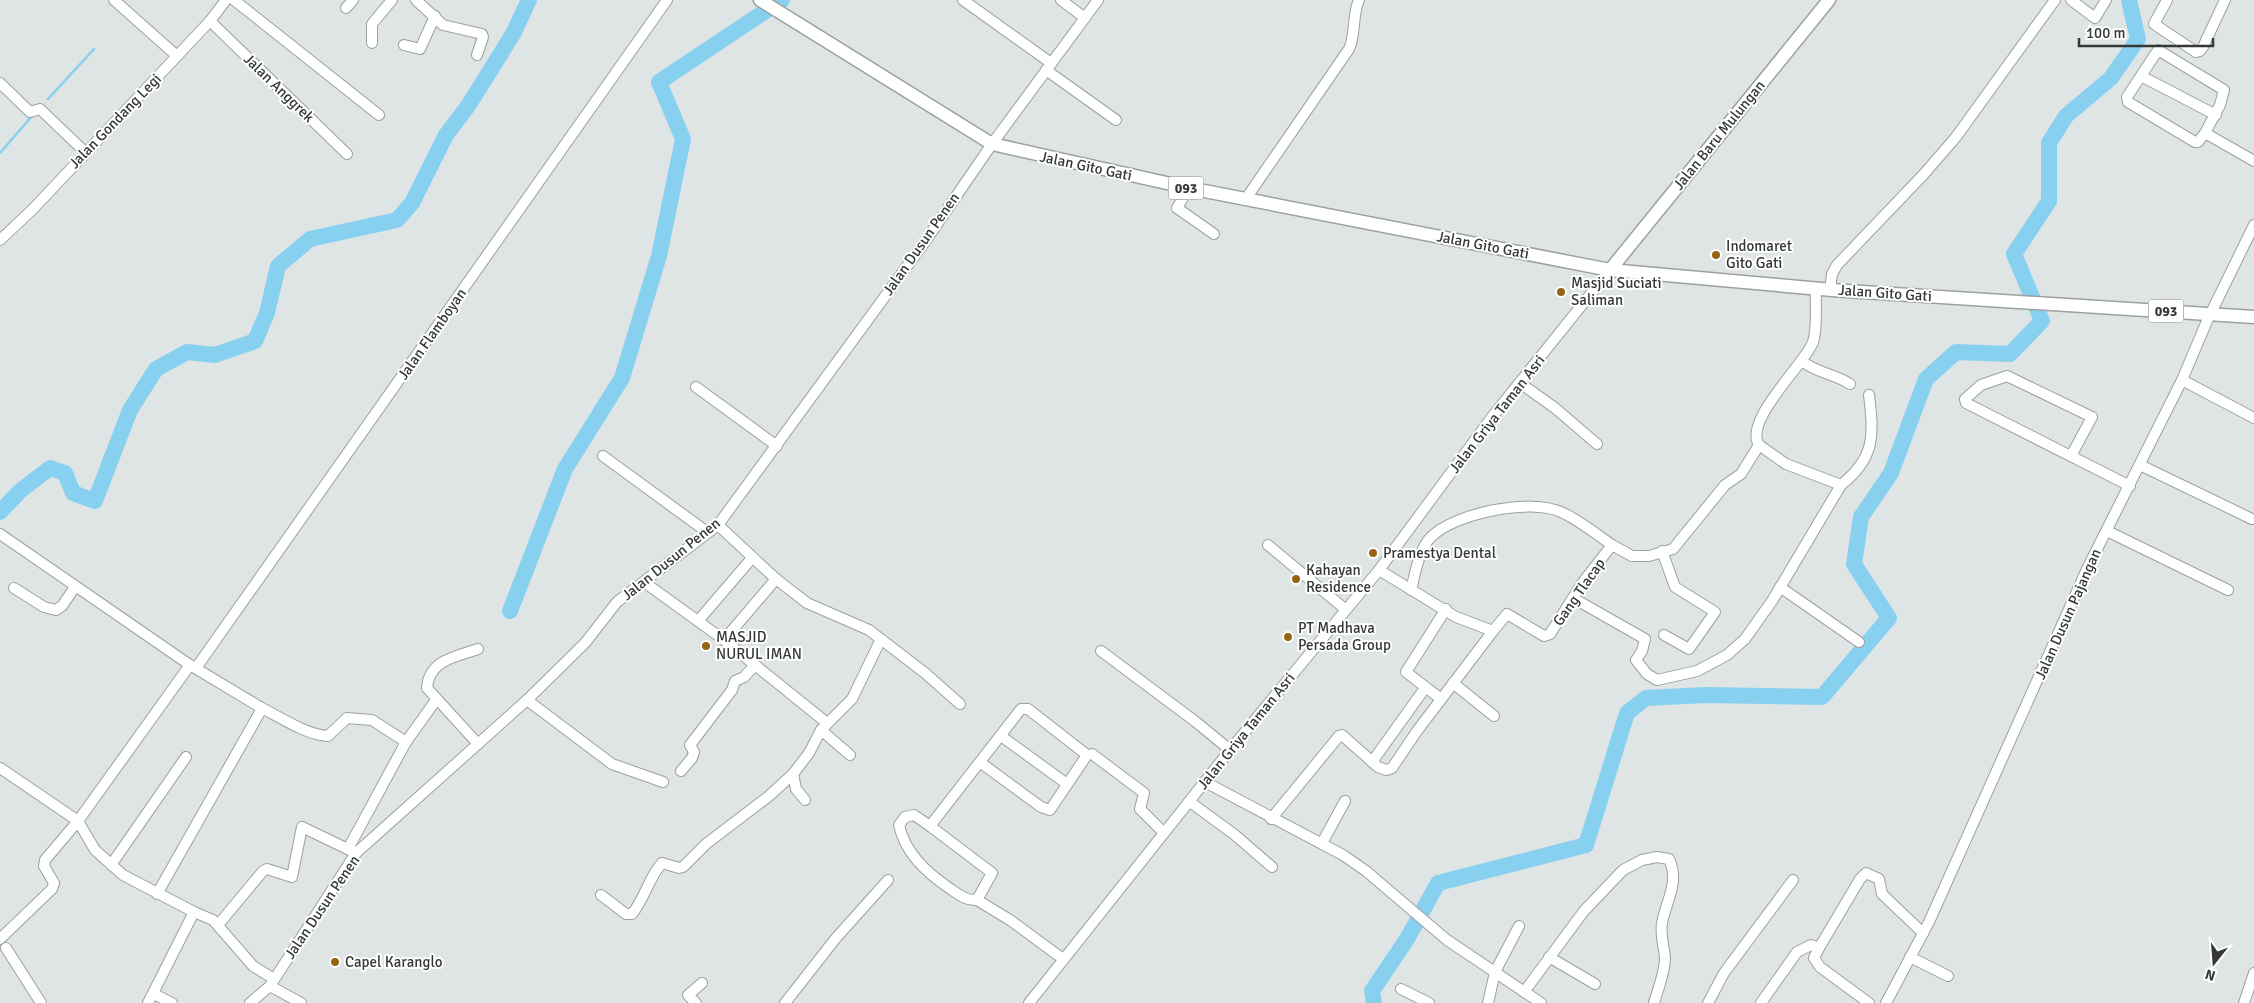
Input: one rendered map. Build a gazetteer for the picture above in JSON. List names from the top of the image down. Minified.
{"streets":{"main road":["Jalan Baru Mulungan","Jalan Gito Gati","093"],"street":["Jalan Anggrek","Jalan Gondang Legi","Jalan Dusun Penen","Jalan Flamboyan","Jalan Griya Taman Asri","Gang Tlacap","Jalan Dusun Pajangan"]},"crossings":[["Jalan Anggrek","Jalan Gondang Legi"],["Jalan Baru Mulungan","Jalan Gito Gati"],["Jalan Baru Mulungan","Jalan Griya Taman Asri"],["Jalan Gito Gati","Jalan Dusun Penen"],["Jalan Gito Gati","Jalan Griya Taman Asri"],["Jalan Gito Gati","Gang Tlacap"],["Jalan Gito Gati","Jalan Dusun Pajangan"]],"places":["Indomaret Gito Gati","Masjid Suciati Saliman","Pramestya Dental","Kahayan Residence","PT Madhava Persada Group","MASJID NURUL IMAN","Capel Karanglo"],"scale_bar":"100 m","north":"bottom"}
